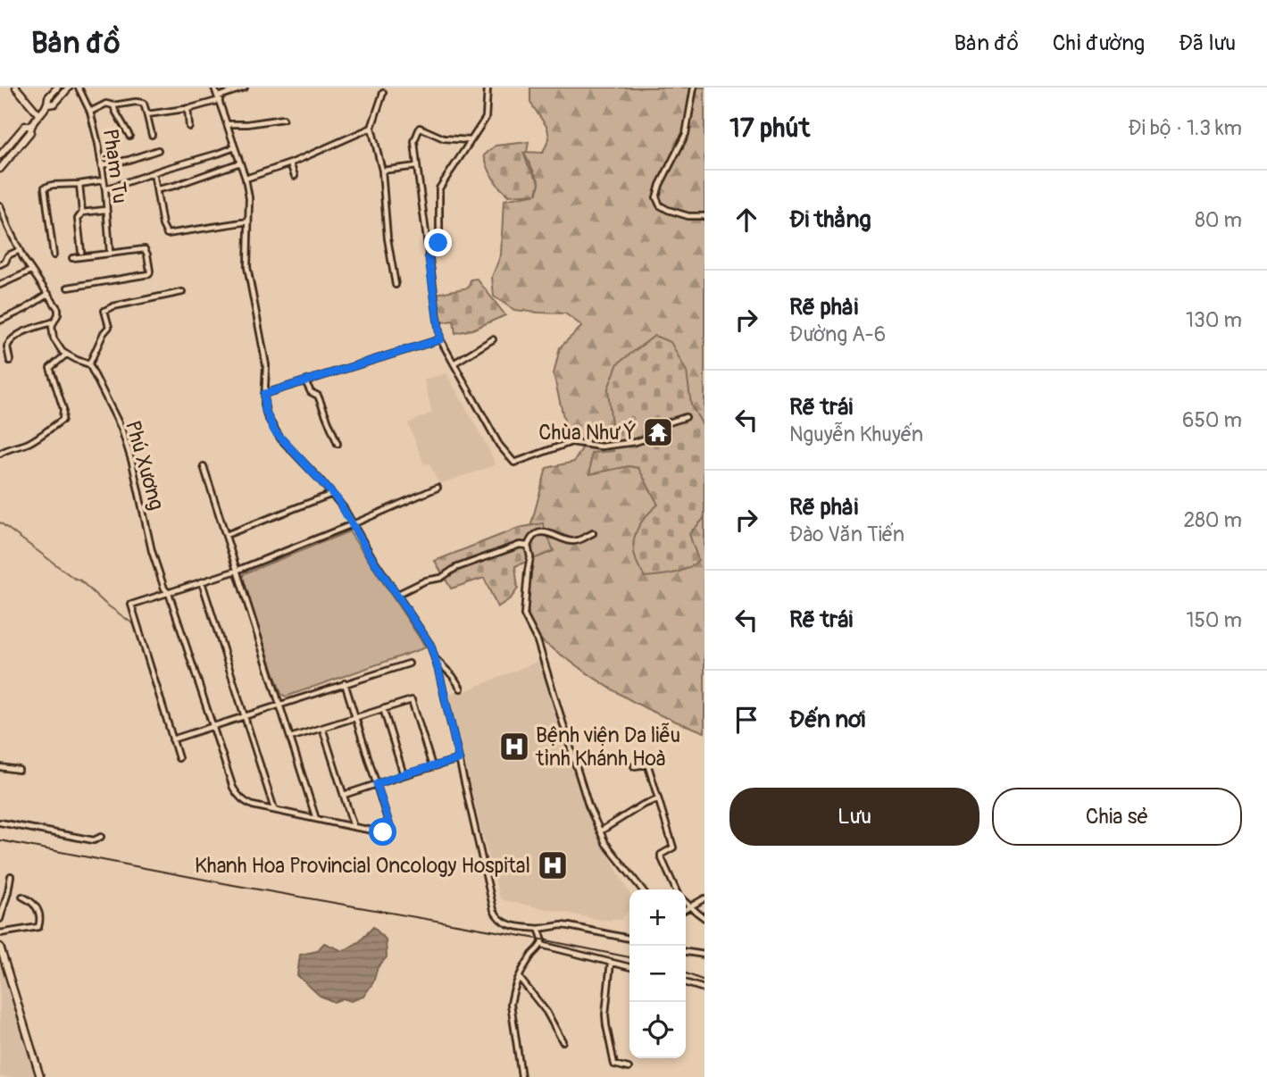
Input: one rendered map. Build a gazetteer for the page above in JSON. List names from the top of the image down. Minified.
{"streets":{"street":["Phạm Tu","Phú Xương"]},"places":{"temple":["Chùa Như Ý"],"hospital":["Bệnh viện Da liễu tỉnh Khánh Hoà","Khanh Hoa Provincial Oncology Hospital"]},"page":{"header":"Bản đồ","nav":["Bản đồ","Chỉ đường","Đã lưu"],"heading":["17 phút","Đi bộ · 1.3 km"],"list":[["Đi thẳng","80 m"],["Rẽ phải","Đường A-6","130 m"],["Rẽ trái","Nguyễn Khuyến","650 m"],["Rẽ phải","Đào Văn Tiến","280 m"],["Rẽ trái","150 m"],"Đến nơi"],"buttons":["Lưu","Chia sẻ"],"map_buttons":["+","−"]}}
